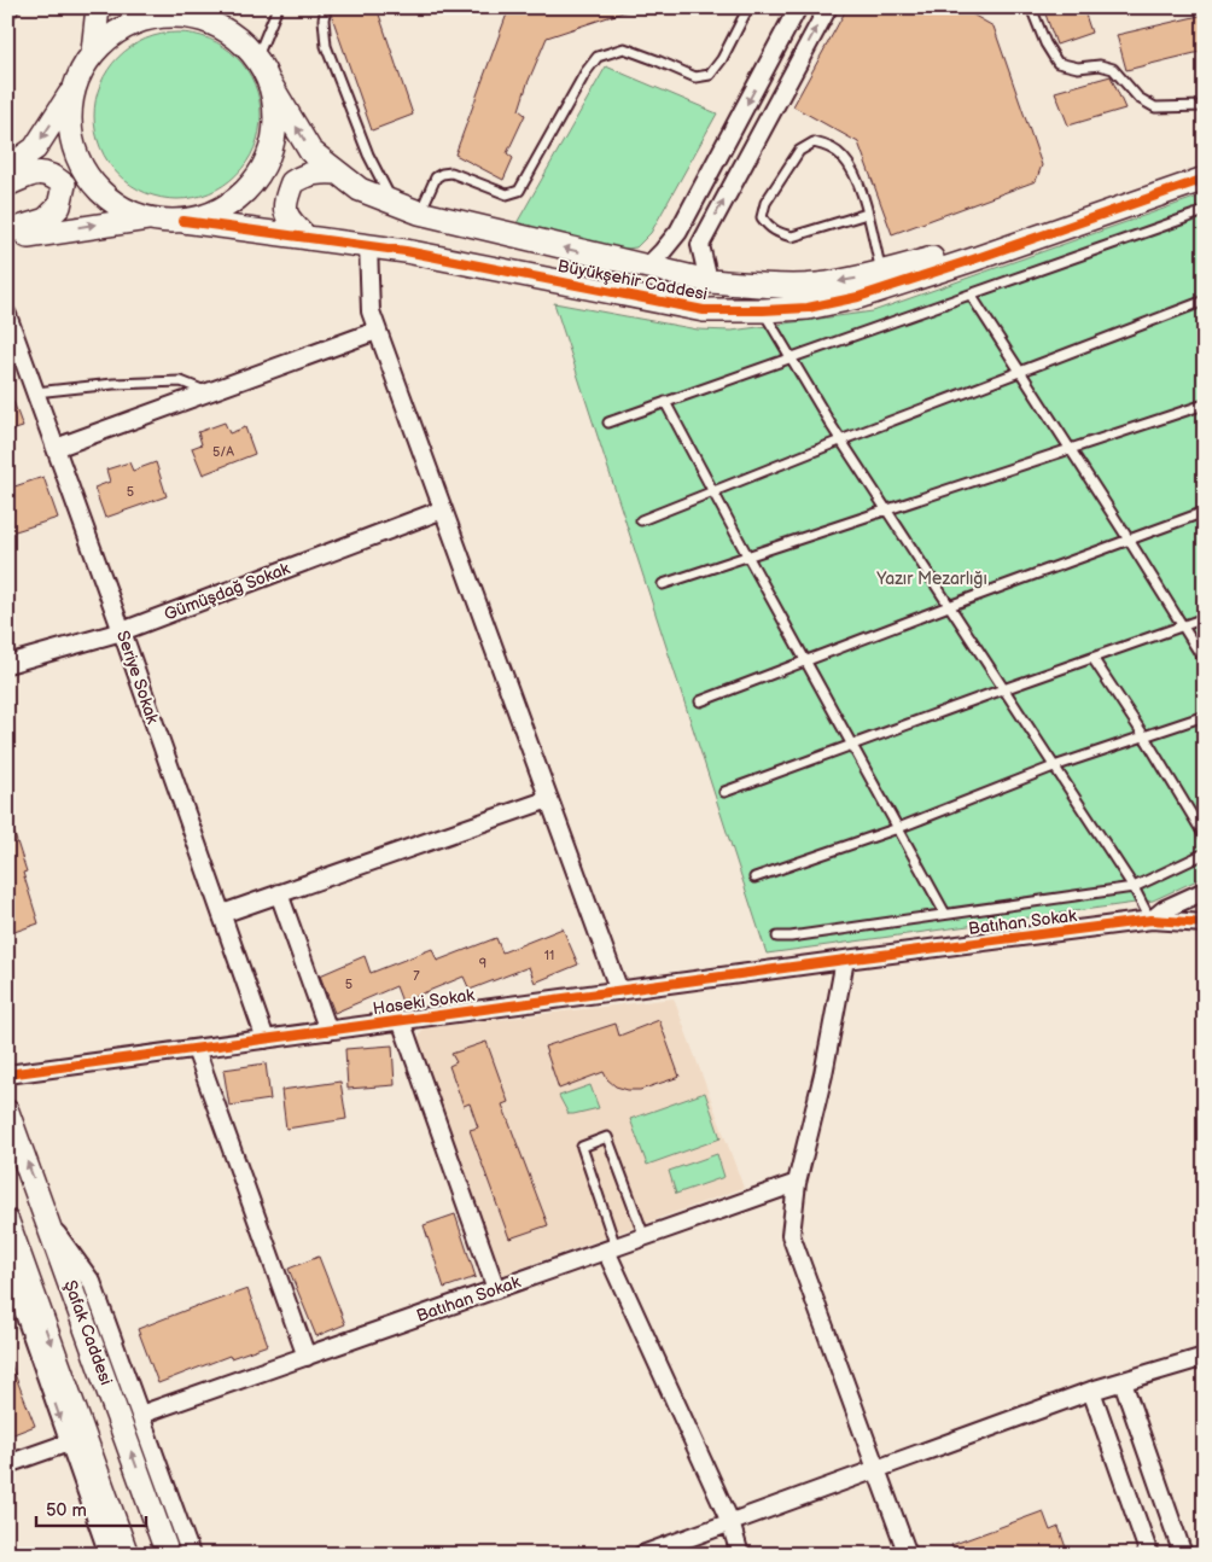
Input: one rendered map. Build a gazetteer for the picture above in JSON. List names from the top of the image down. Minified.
{"streets":{"street":["Büyükşehir Caddesi","Gümüşdağ Sokak","Seriye Sokak","Batıhan Sokak","Haseki Sokak","Şafak Caddesi"]},"crossings":[["Gümüşdağ Sokak","Seriye Sokak"],["Seriye Sokak","Haseki Sokak"],["Batıhan Sokak","Haseki Sokak"]],"parks":["Yazır Mezarlığı"],"house_numbers":["5/A","5","11","9","7","5"],"scale_bar":"50 m"}
